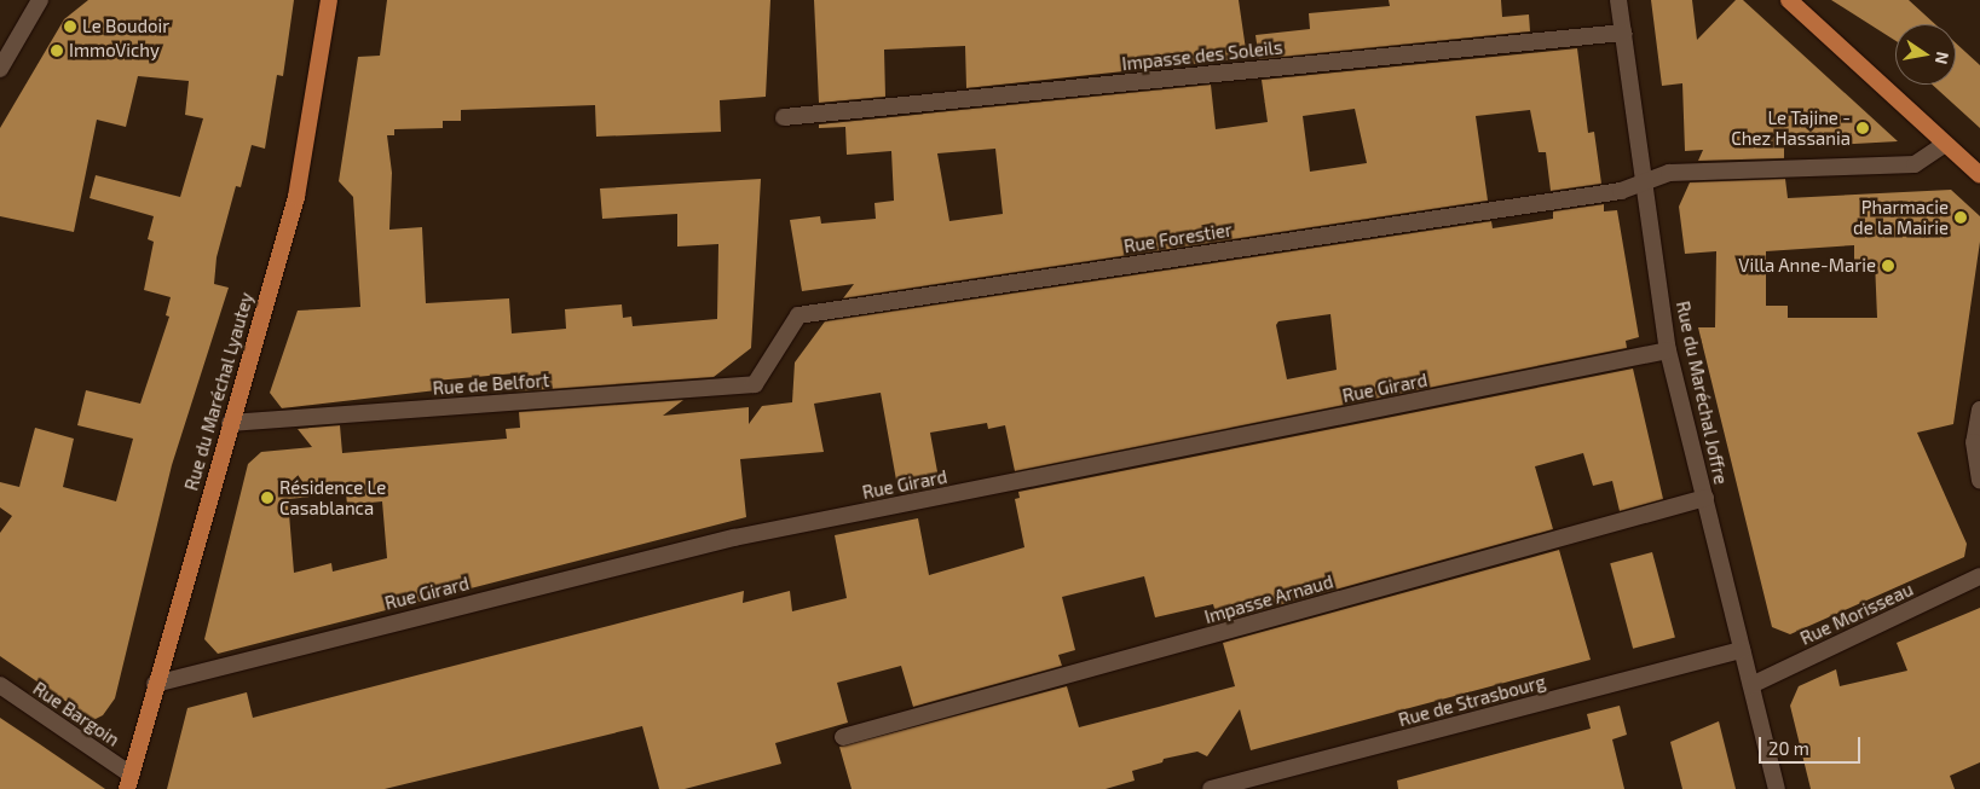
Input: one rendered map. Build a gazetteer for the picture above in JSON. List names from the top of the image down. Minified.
{"streets":{"main road":["Rue du Maréchal Lyautey"],"street":["Impasse des Soleils","Rue Forestier","Rue de Belfort","Rue Girard","Rue du Maréchal Joffre","Impasse Arnaud","Rue Morisseau","Rue de Strasbourg","Rue Bargoin"]},"crossings":[["Impasse des Soleils","Rue du Maréchal Joffre"],["Rue Forestier","Rue de Belfort"],["Rue Forestier","Rue du Maréchal Joffre"],["Rue de Belfort","Rue du Maréchal Lyautey"],["Rue Girard","Rue du Maréchal Lyautey"],["Rue Girard","Rue du Maréchal Joffre"],["Rue du Maréchal Lyautey","Rue Bargoin"],["Rue du Maréchal Joffre","Impasse Arnaud"],["Rue du Maréchal Joffre","Rue Morisseau"],["Rue du Maréchal Joffre","Rue de Strasbourg"]],"places":["Le Boudoir","ImmoVichy","Le Tajine - Chez Hassania","Pharmacie de la Mairie","Villa Anne-Marie","Résidence Le Casablanca"],"scale_bar":"20 m","north":"right"}
